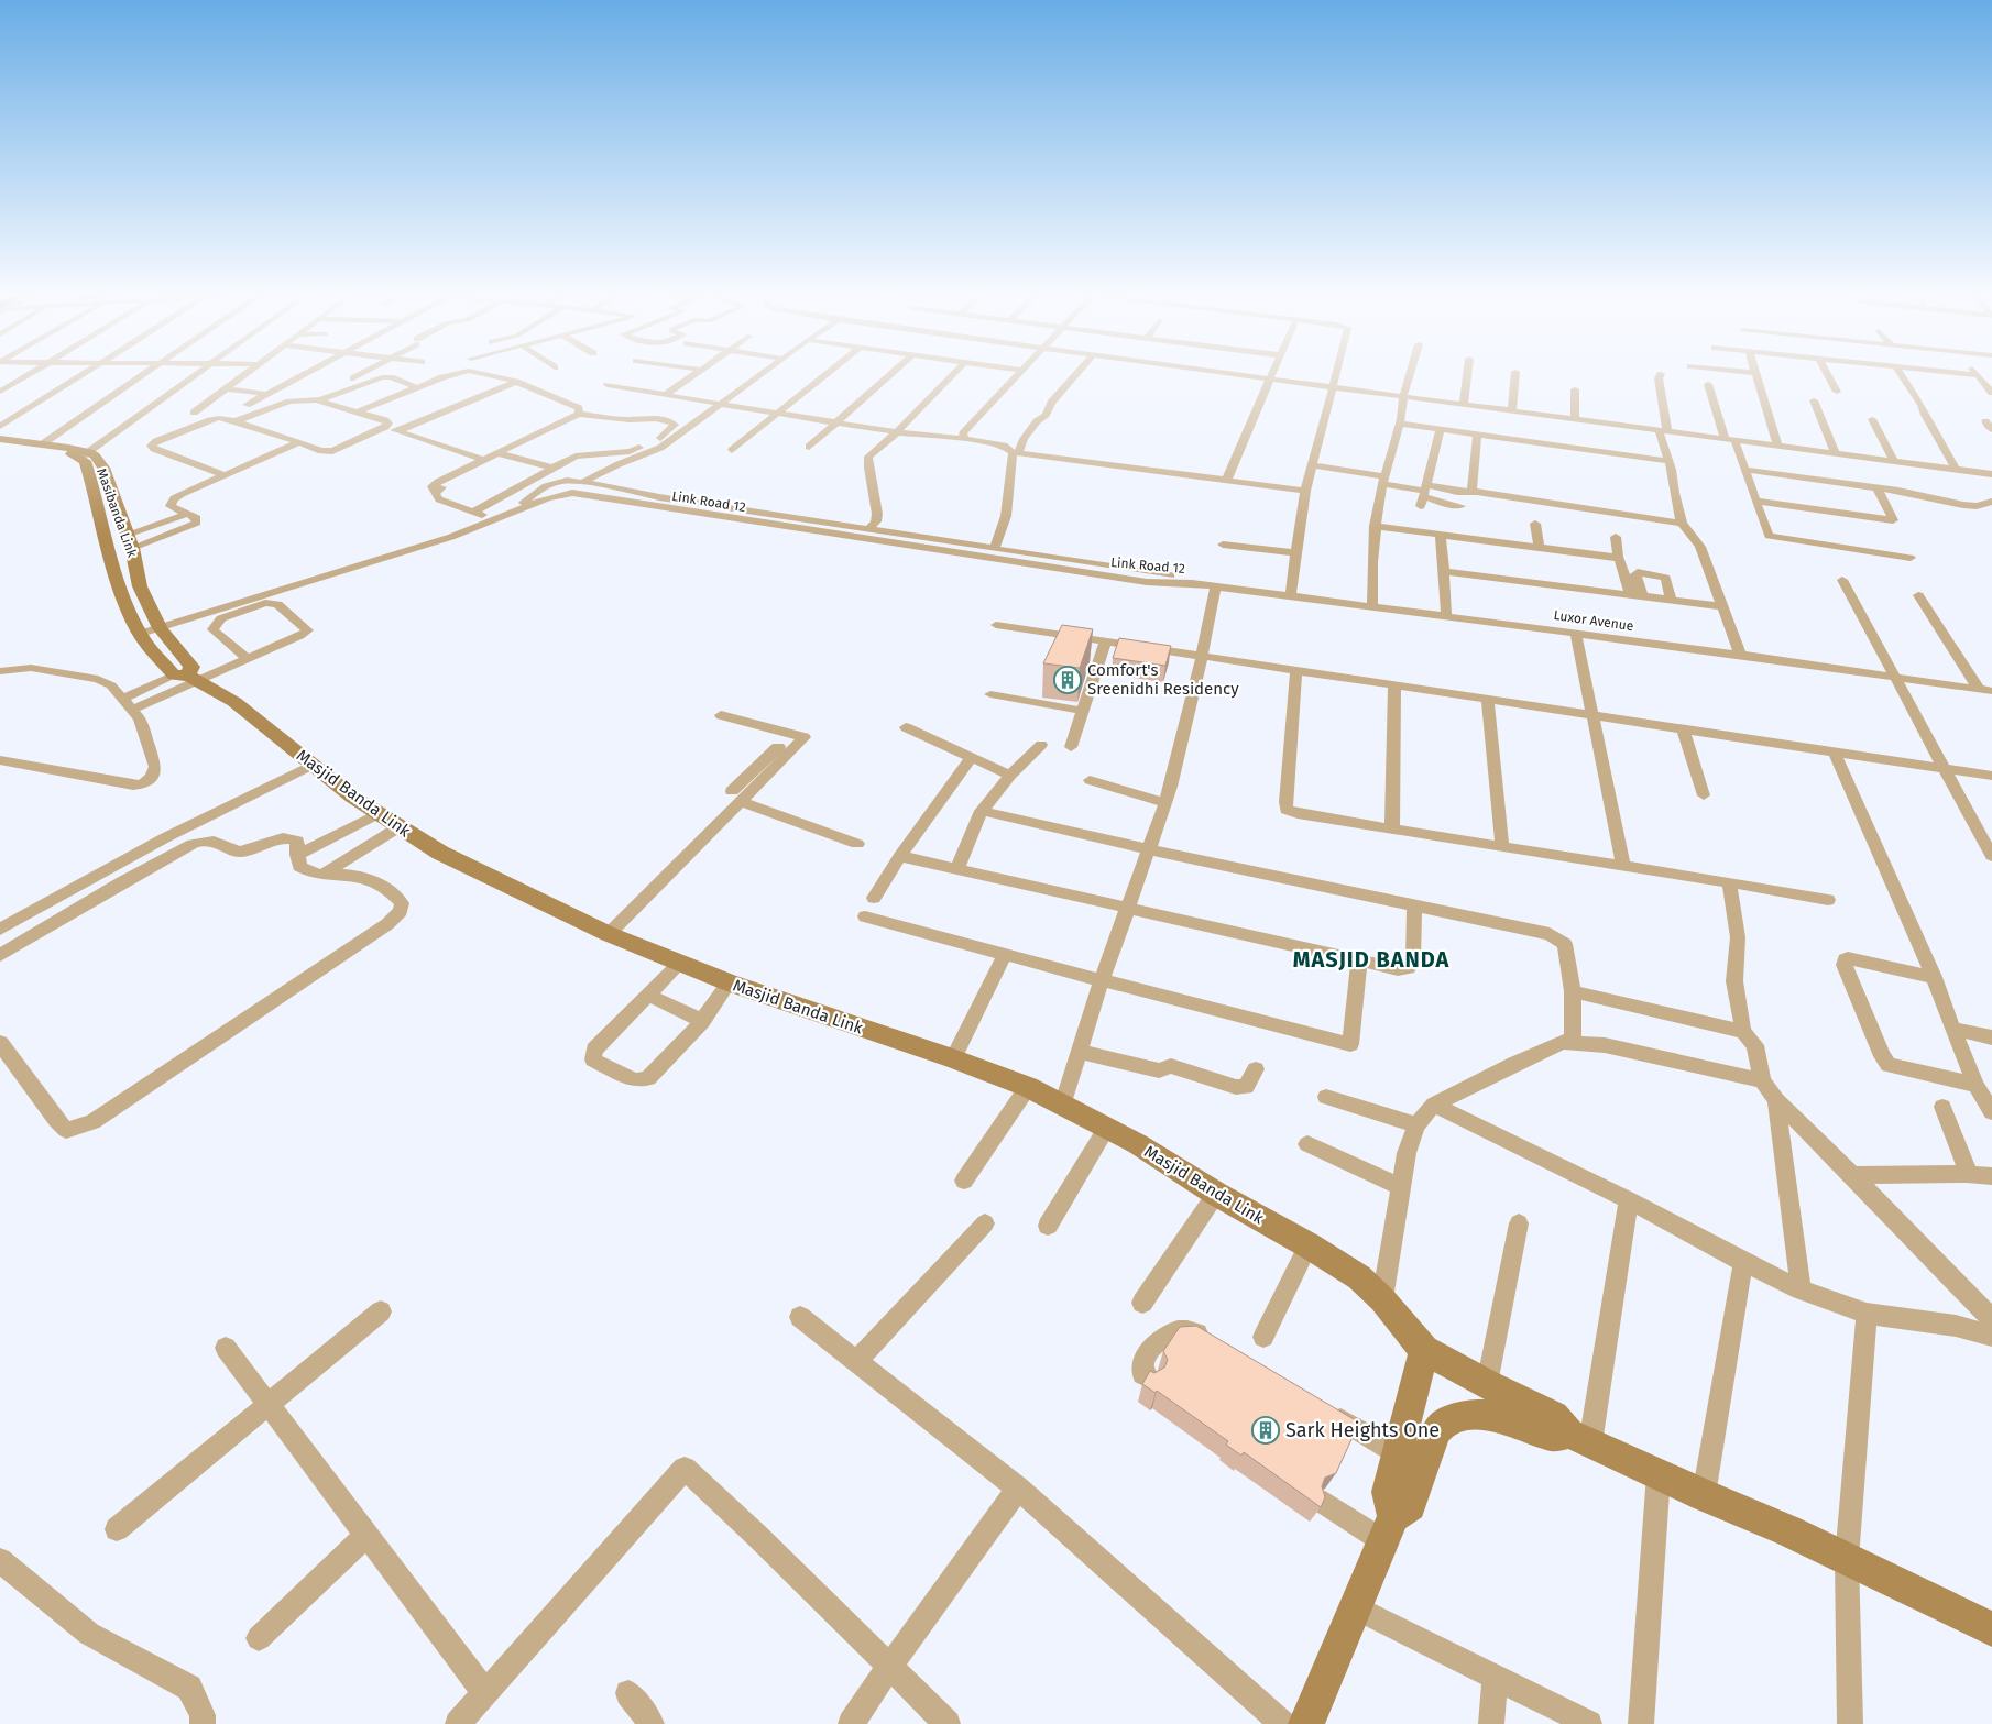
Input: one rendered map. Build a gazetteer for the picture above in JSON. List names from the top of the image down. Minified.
{"streets":{"main road":["Masibanda Link","Masjid Banda Link"],"street":["Link Road 12","Luxor Avenue"]},"crossings":[["Link Road 12","Masibanda Link"],["Link Road 12","Luxor Avenue"],["Masibanda Link","Masjid Banda Link"]],"districts":["MASJID BANDA"],"places":{"building":["Comfort's Sreenidhi Residency","Sark Heights One"]}}
